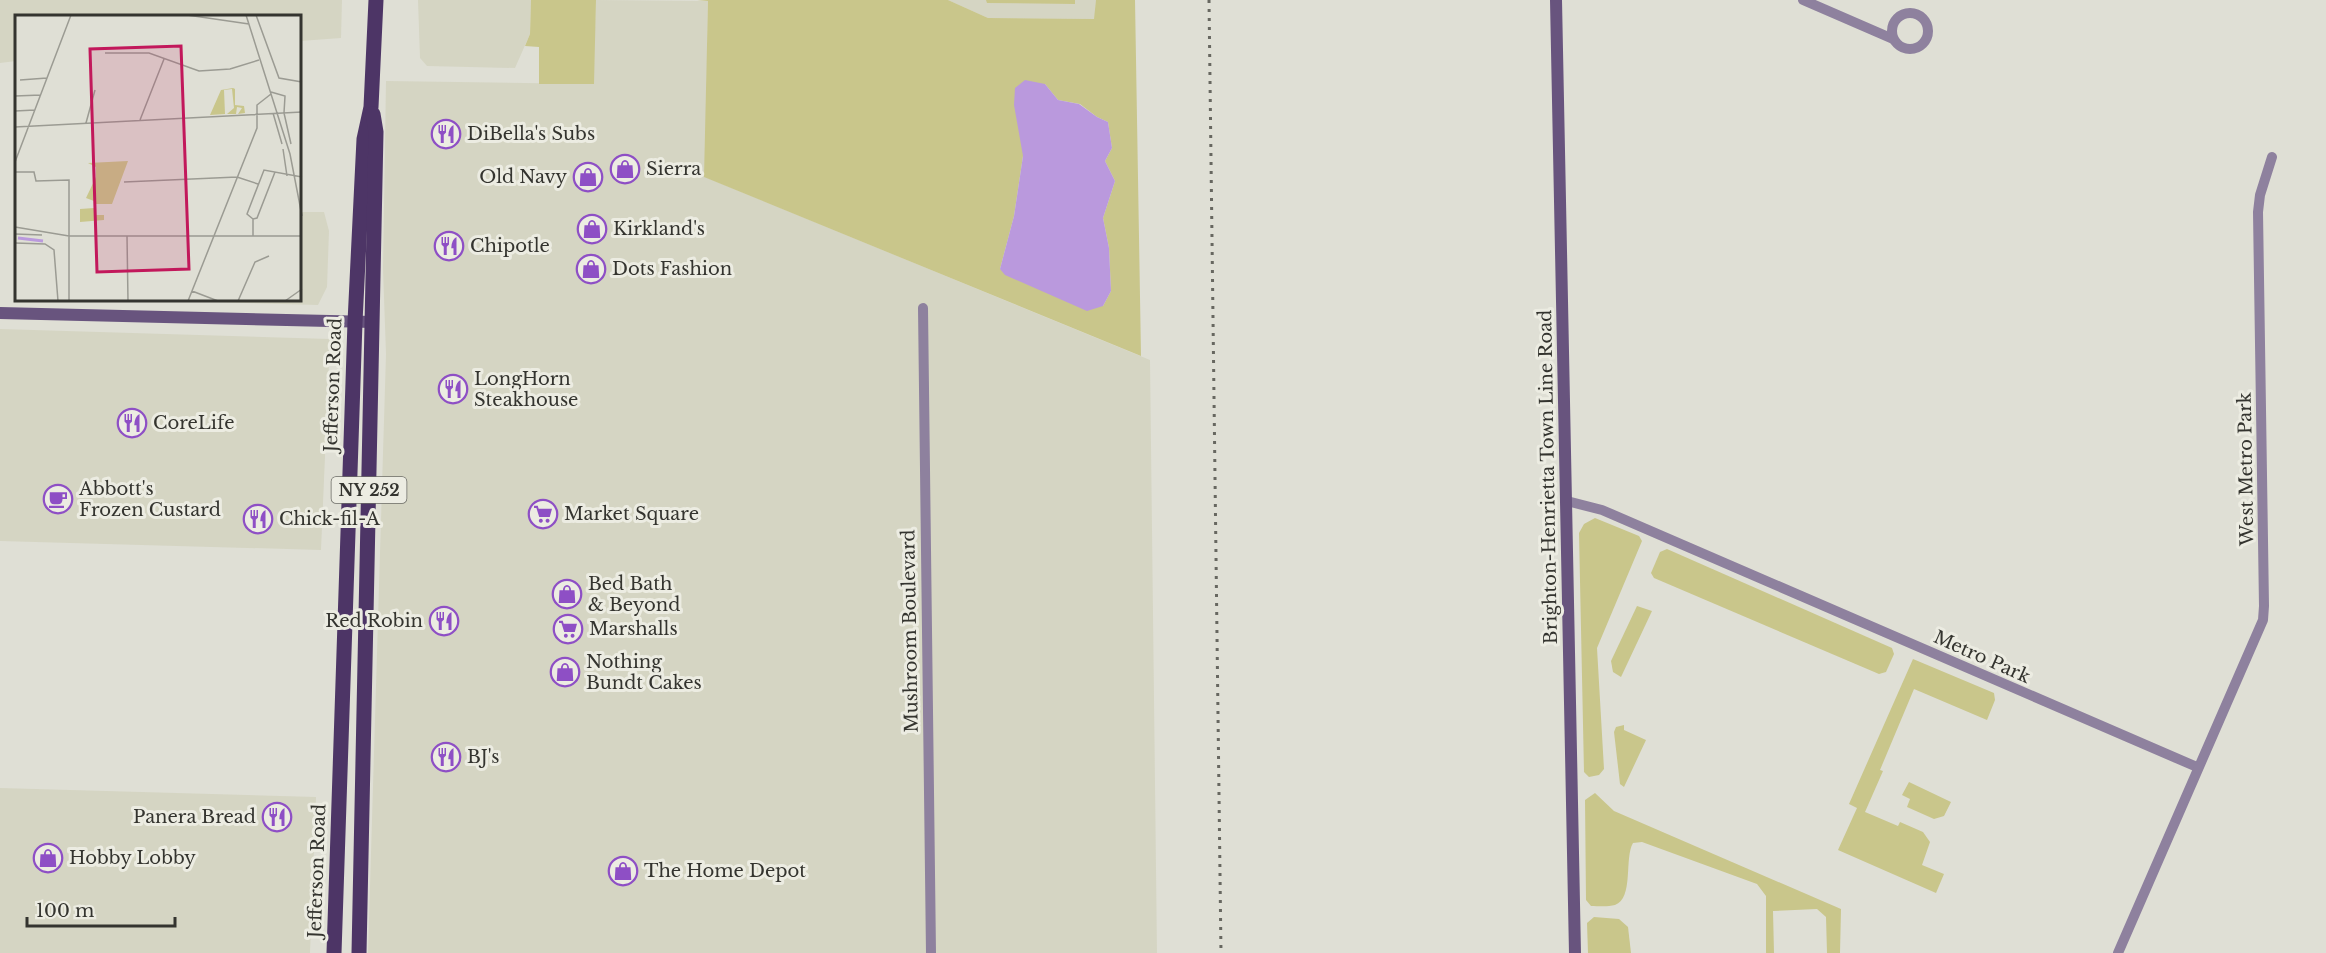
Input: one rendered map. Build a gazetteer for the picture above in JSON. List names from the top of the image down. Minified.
{"streets":{"main road":["Jefferson Road","NY 252"],"street":["West Metro Park","Brighton-Henrietta Town Line Road","Mushroom Boulevard","Metro Park"]},"crossings":[["West Metro Park","Metro Park"],["Brighton-Henrietta Town Line Road","Metro Park"]],"places":{"restaurant":["DiBella's Subs","Chipotle","LongHorn Steakhouse","CoreLife","Chick-fil-A","Red Robin","BJ's","Panera Bread"],"shop":["Sierra","Old Navy","Kirkland's","Dots Fashion","Bed Bath & Beyond","Nothing Bundt Cakes","Hobby Lobby","The Home Depot"],"cafe":["Abbott's Frozen Custard"],"supermarket":["Market Square","Marshalls"]},"scale_bar":"100 m"}
